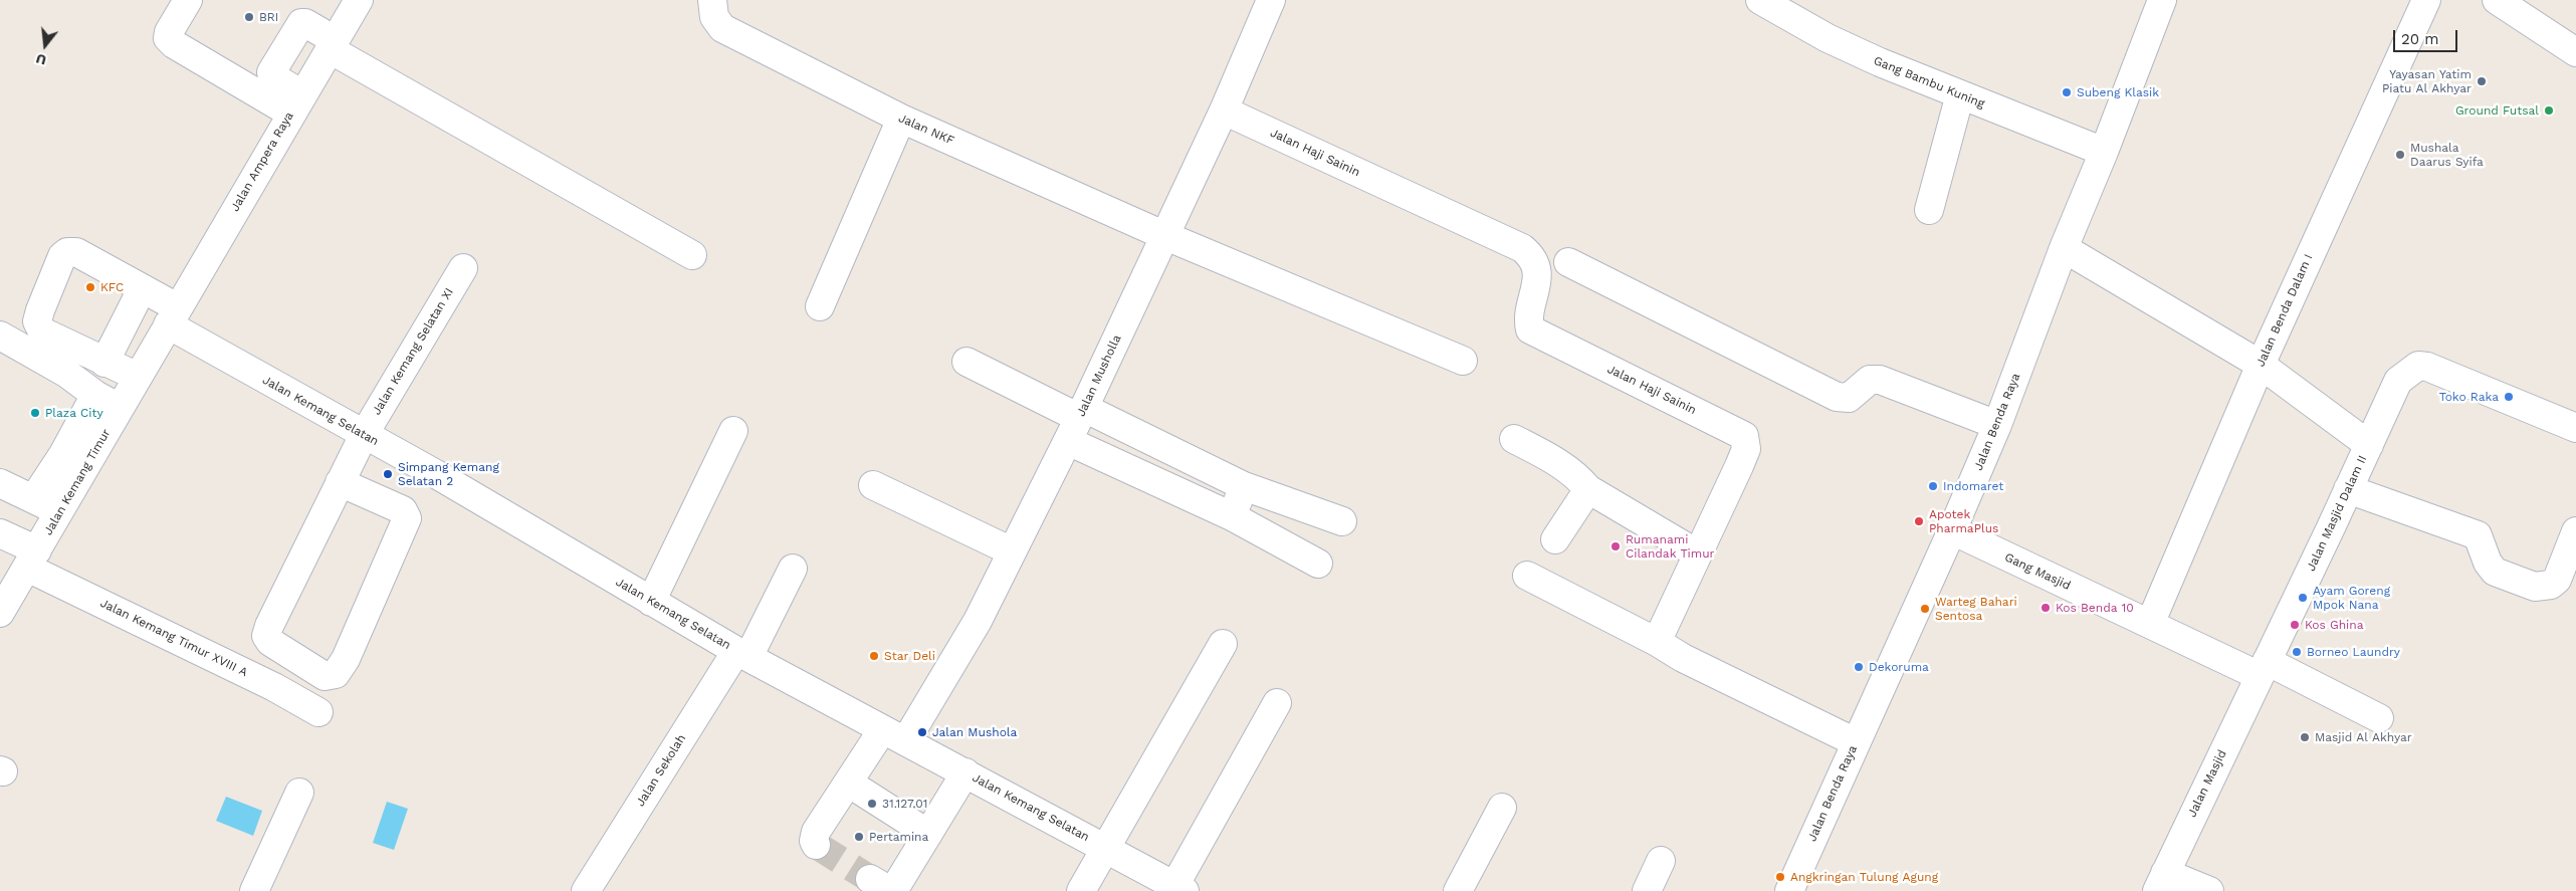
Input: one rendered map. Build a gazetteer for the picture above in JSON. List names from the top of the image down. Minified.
{"streets":{"street":["Gang Bambu Kuning","Jalan NKF","Jalan Haji Sainin","Jalan Ampera Raya","Jalan Benda Dalam I","Jalan Kemang Selatan XI","Jalan Musholla","Jalan Kemang Selatan","Jalan Benda Raya","Jalan Kemang Timur","Jalan Masjid Dalam II","Gang Masjid","Jalan Kemang Timur XVIII A","Jalan Sekolah","Jalan Masjid"]},"crossings":[["Gang Bambu Kuning","Jalan Benda Raya"],["Jalan NKF","Jalan Musholla"],["Jalan Haji Sainin","Jalan Musholla"],["Jalan Ampera Raya","Jalan Kemang Selatan"],["Jalan Ampera Raya","Jalan Kemang Timur"],["Jalan Benda Dalam I","Gang Masjid"],["Jalan Kemang Selatan XI","Jalan Kemang Selatan"],["Jalan Musholla","Jalan Kemang Selatan"],["Jalan Kemang Selatan","Jalan Kemang Timur"],["Jalan Kemang Selatan","Jalan Sekolah"],["Jalan Benda Raya","Gang Masjid"],["Jalan Kemang Timur","Jalan Kemang Timur XVIII A"],["Jalan Masjid Dalam II","Gang Masjid"],["Jalan Masjid Dalam II","Jalan Masjid"],["Gang Masjid","Jalan Masjid"]],"places":["BRI","Yayasan Yatim Piatu Al Akhyar","Subeng Klasik","Ground Futsal","Mushala Daarus Syifa","KFC","Toko Raka","Plaza City","Simpang Kemang Selatan 2","Indomaret","Apotek PharmaPlus","Rumanami Cilandak Timur","Ayam Goreng Mpok Nana","Kos Benda 10","Warteg Bahari Sentosa","Kos Ghina","Borneo Laundry","Star Deli","Dekoruma","Jalan Mushola","Masjid Al Akhyar","31.127.01","Pertamina","Angkringan Tulung Agung"],"scale_bar":"20 m","north":"bottom"}
